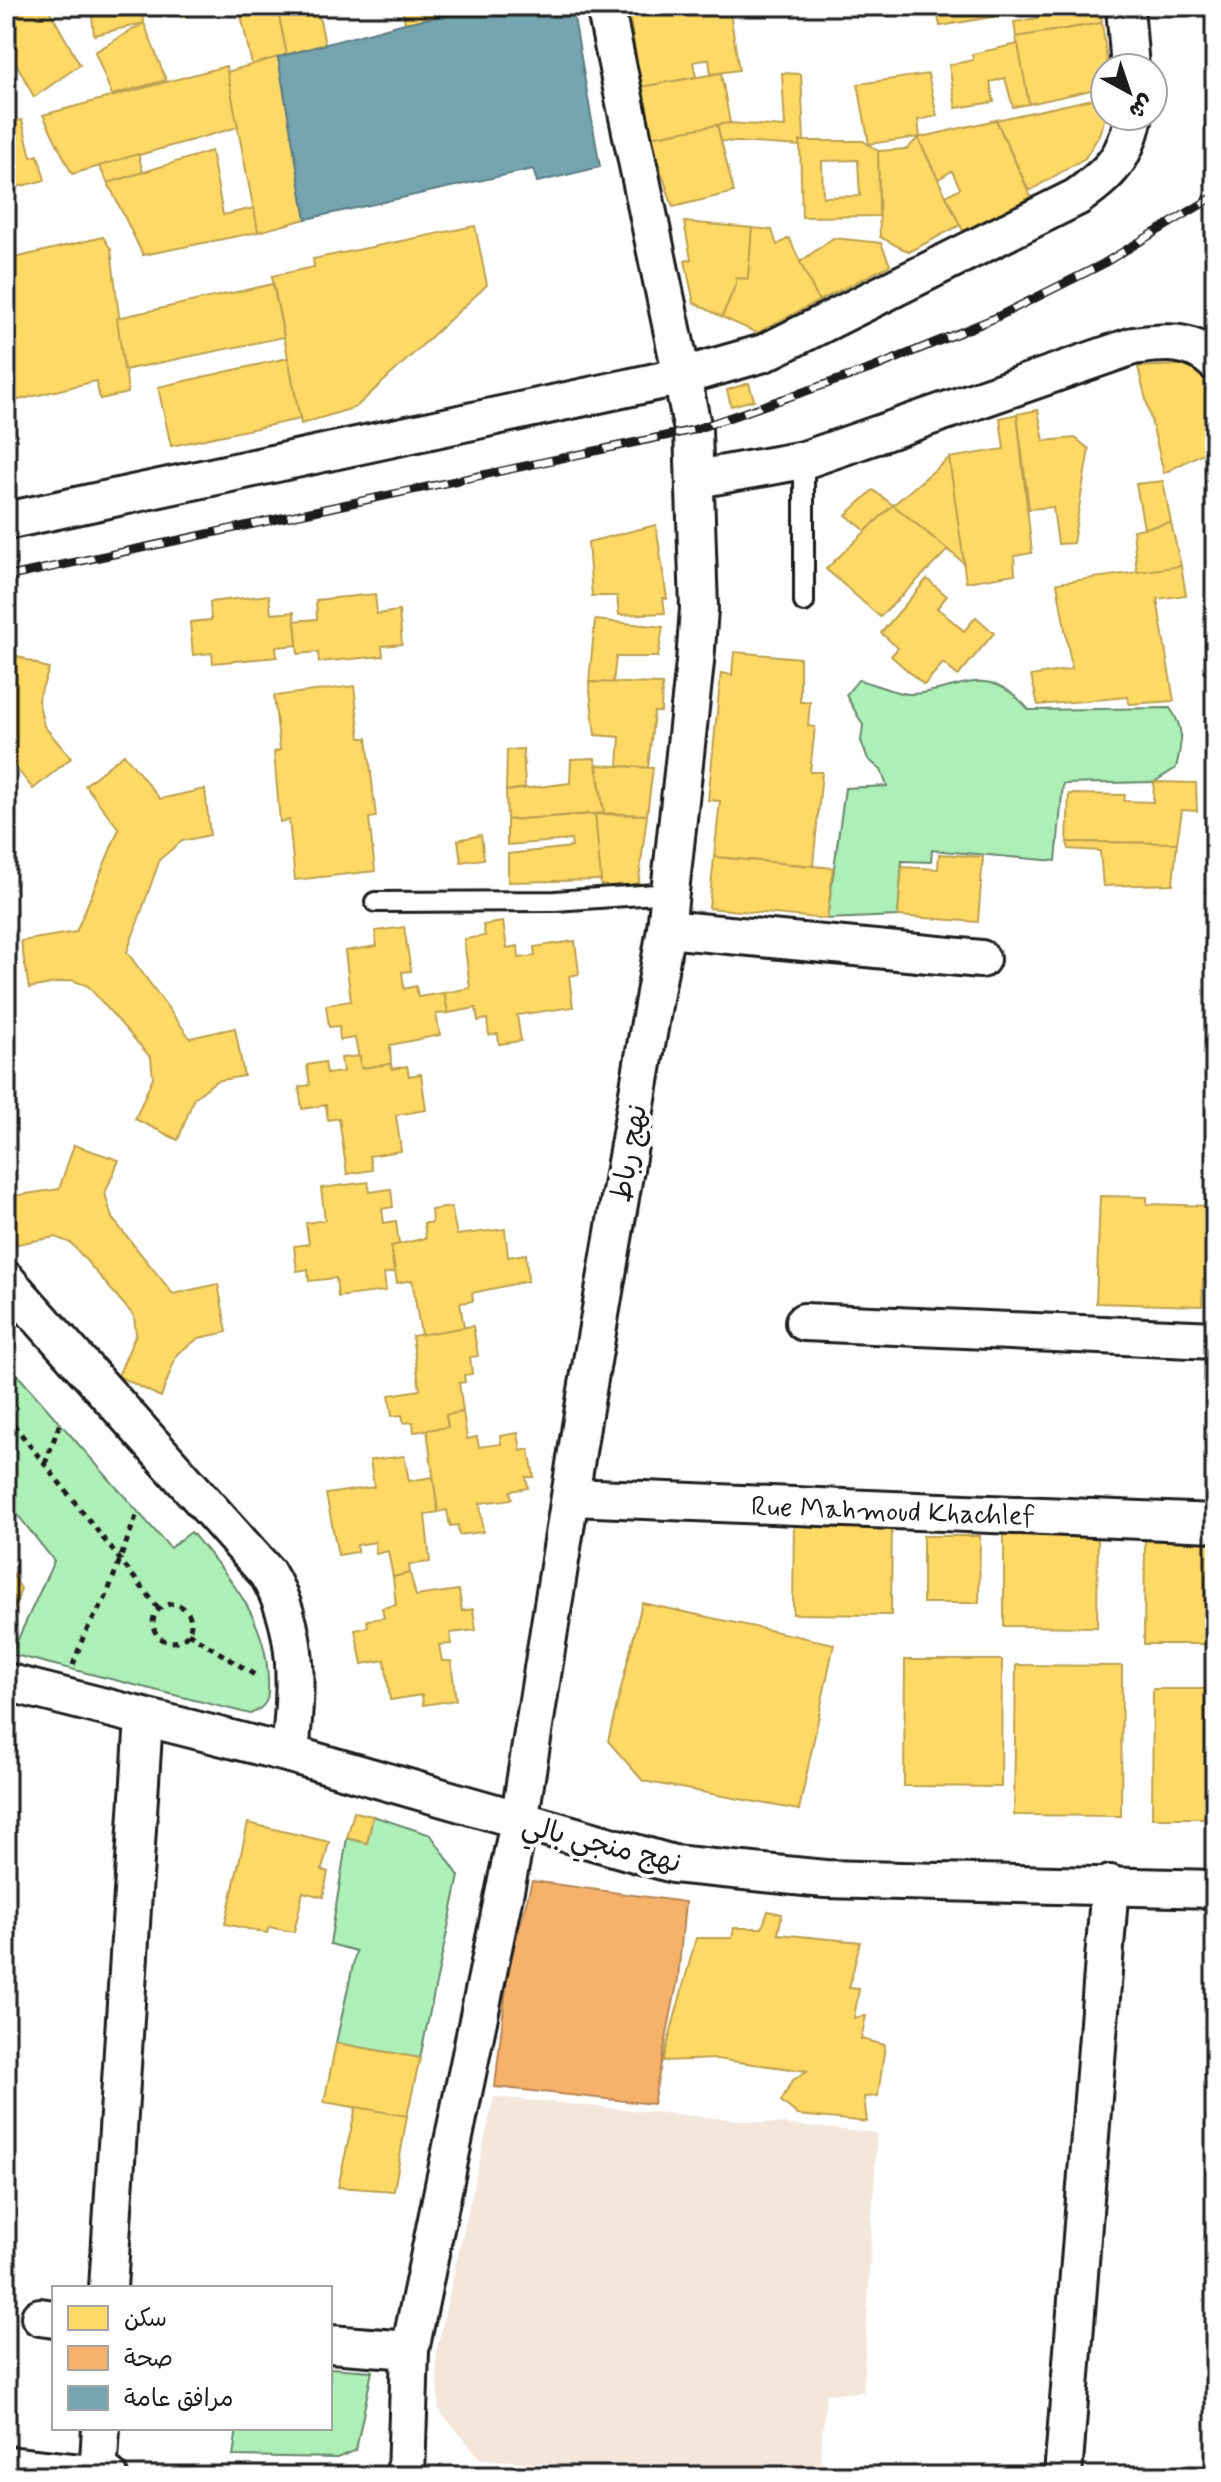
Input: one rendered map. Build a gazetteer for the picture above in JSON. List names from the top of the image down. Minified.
{"streets":{"street":["نهج رباط","Rue Mahmoud Khachlef","نهج منجي بالي"]},"crossings":[["نهج رباط","Rue Mahmoud Khachlef"],["نهج رباط","نهج منجي بالي"]],"legend":["سكن","صحة","مرافق عامة"],"north":"bottom right"}
